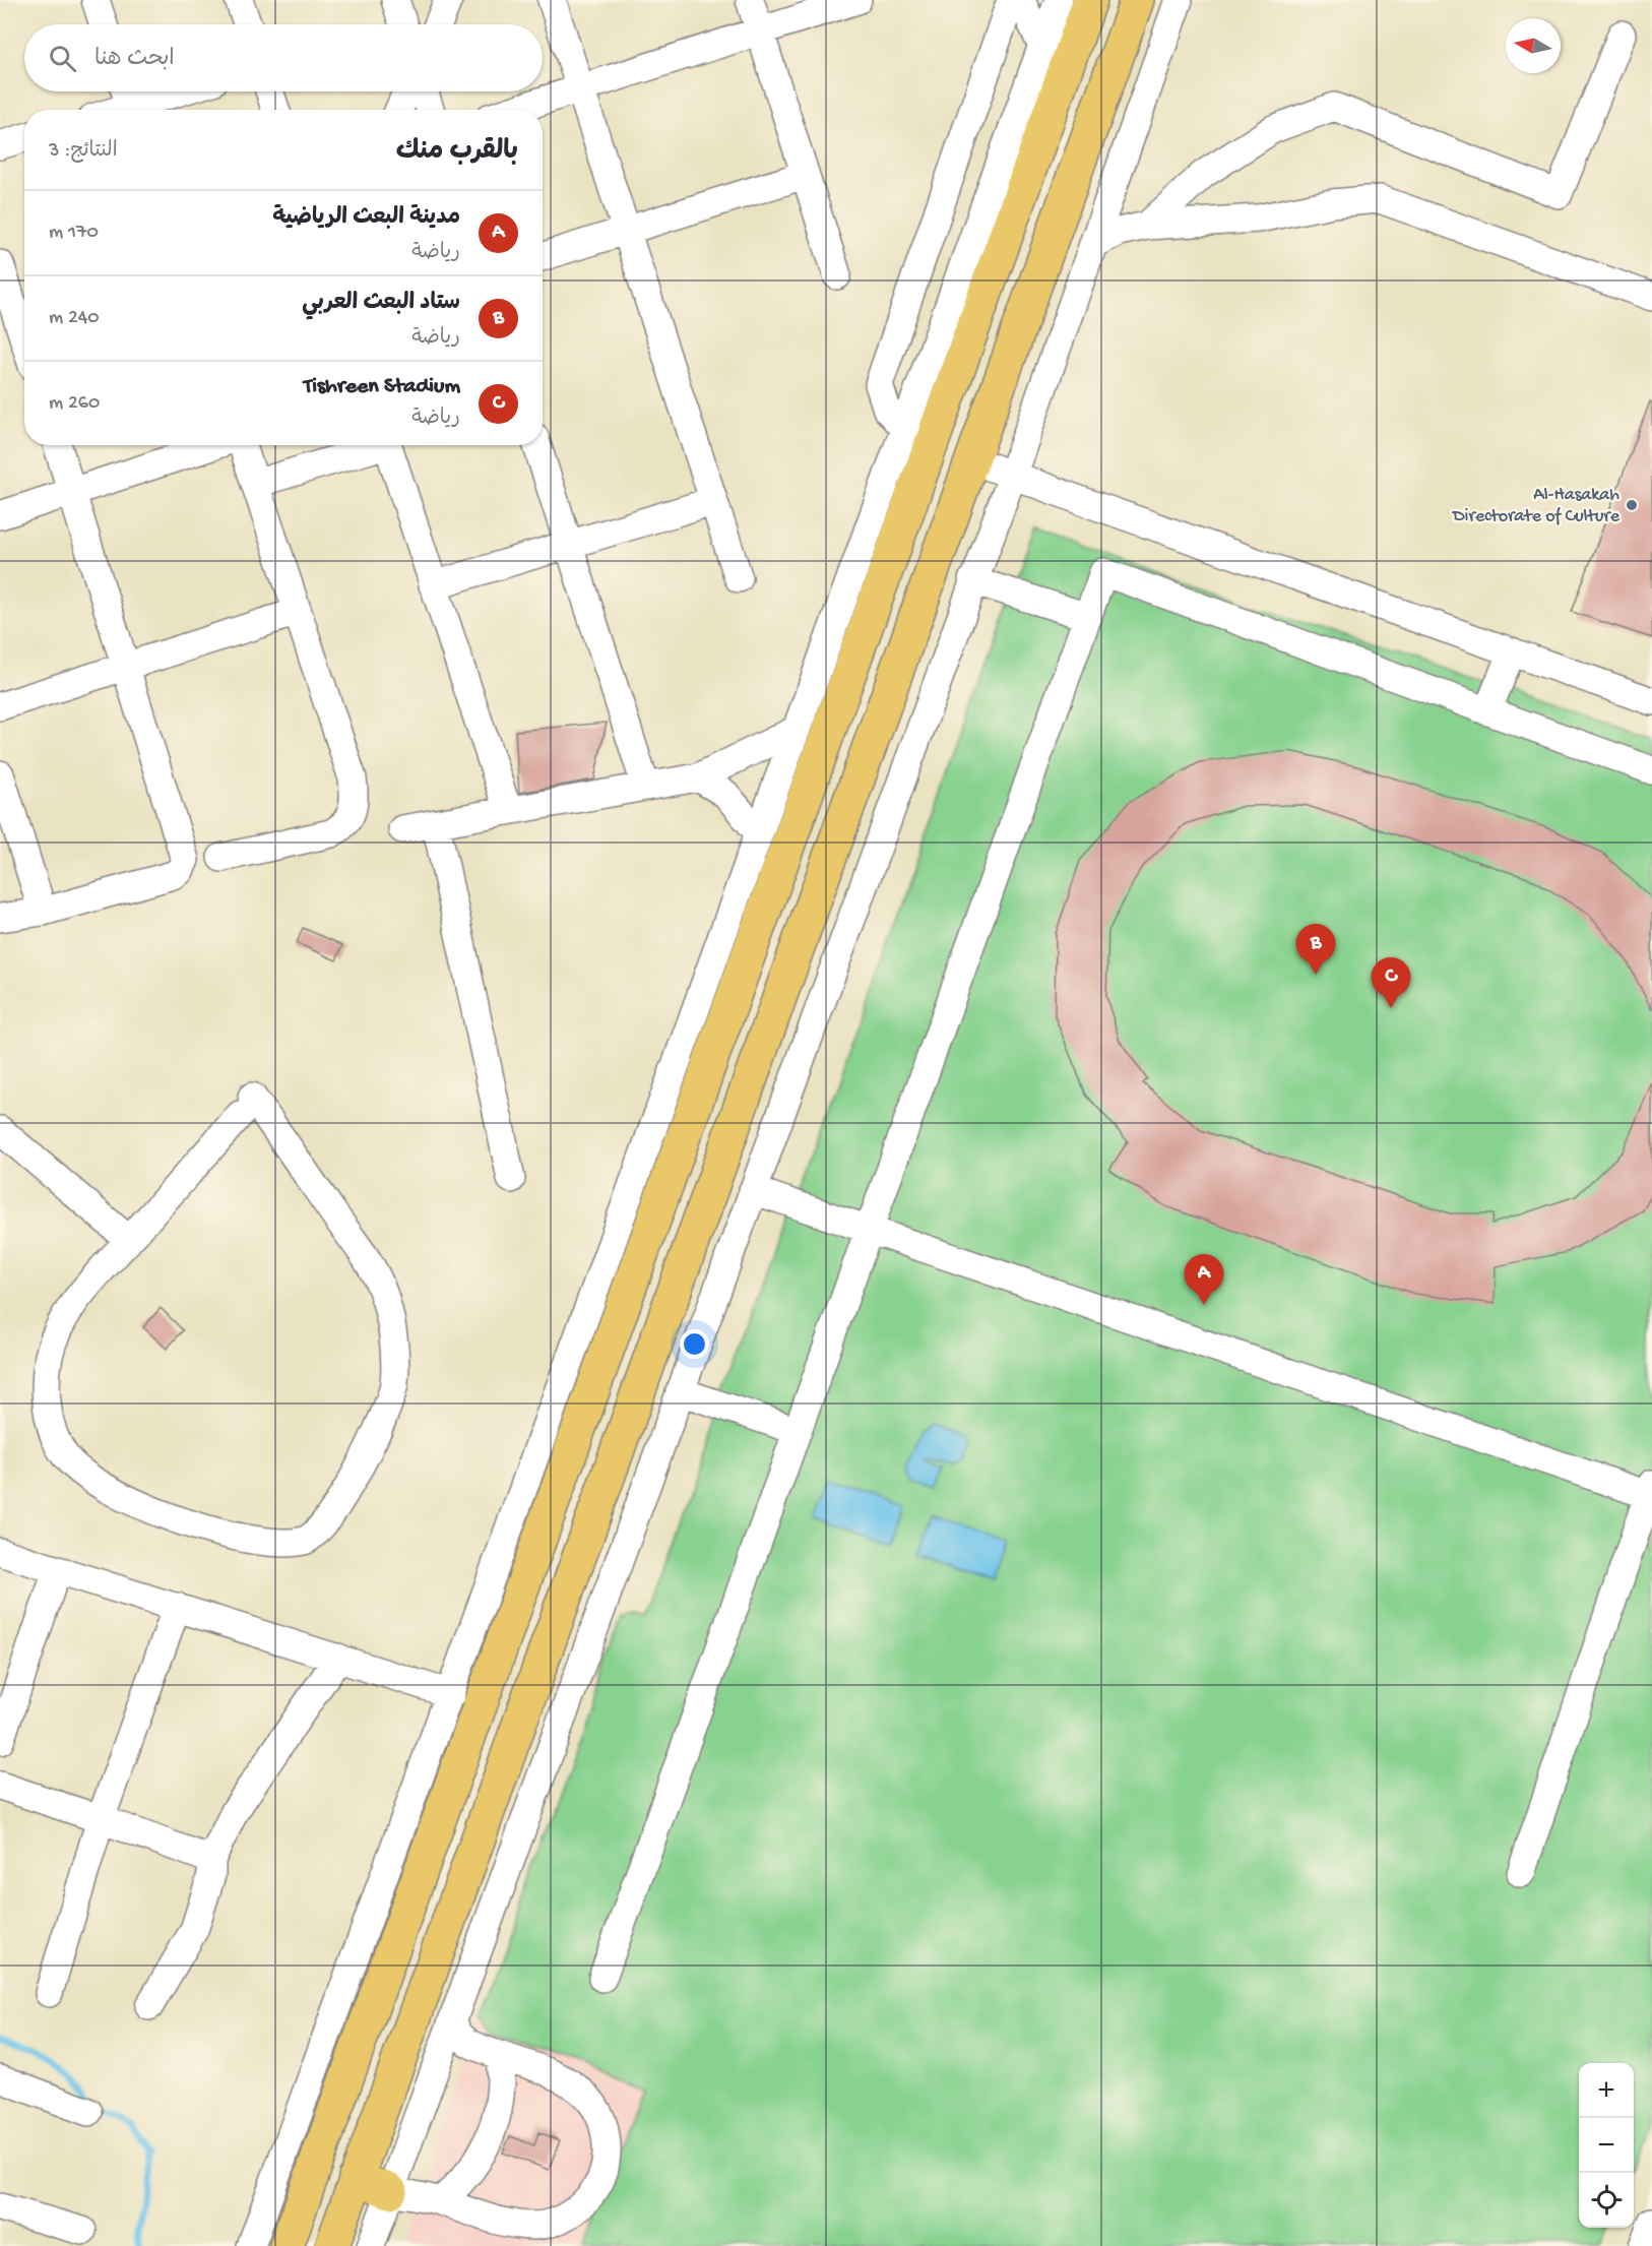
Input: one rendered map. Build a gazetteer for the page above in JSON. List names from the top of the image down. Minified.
{"places":["Al-Hasakah Directorate of Culture"],"north":"left","page":{"search":"ابحث هنا","heading":["بالقرب منك","النتائج: 3"],"list":[{"mark":"A","name":"مدينة البعث الرياضية","note":"رياضة","value":"170 m"},{"mark":"B","name":"ستاد البعث العربي","note":"رياضة","value":"240 m"},{"mark":"C","name":"Tishreen Stadium","note":"رياضة","value":"260 m"}],"pins":["B","C","A"],"map_buttons":["+","−"]}}
